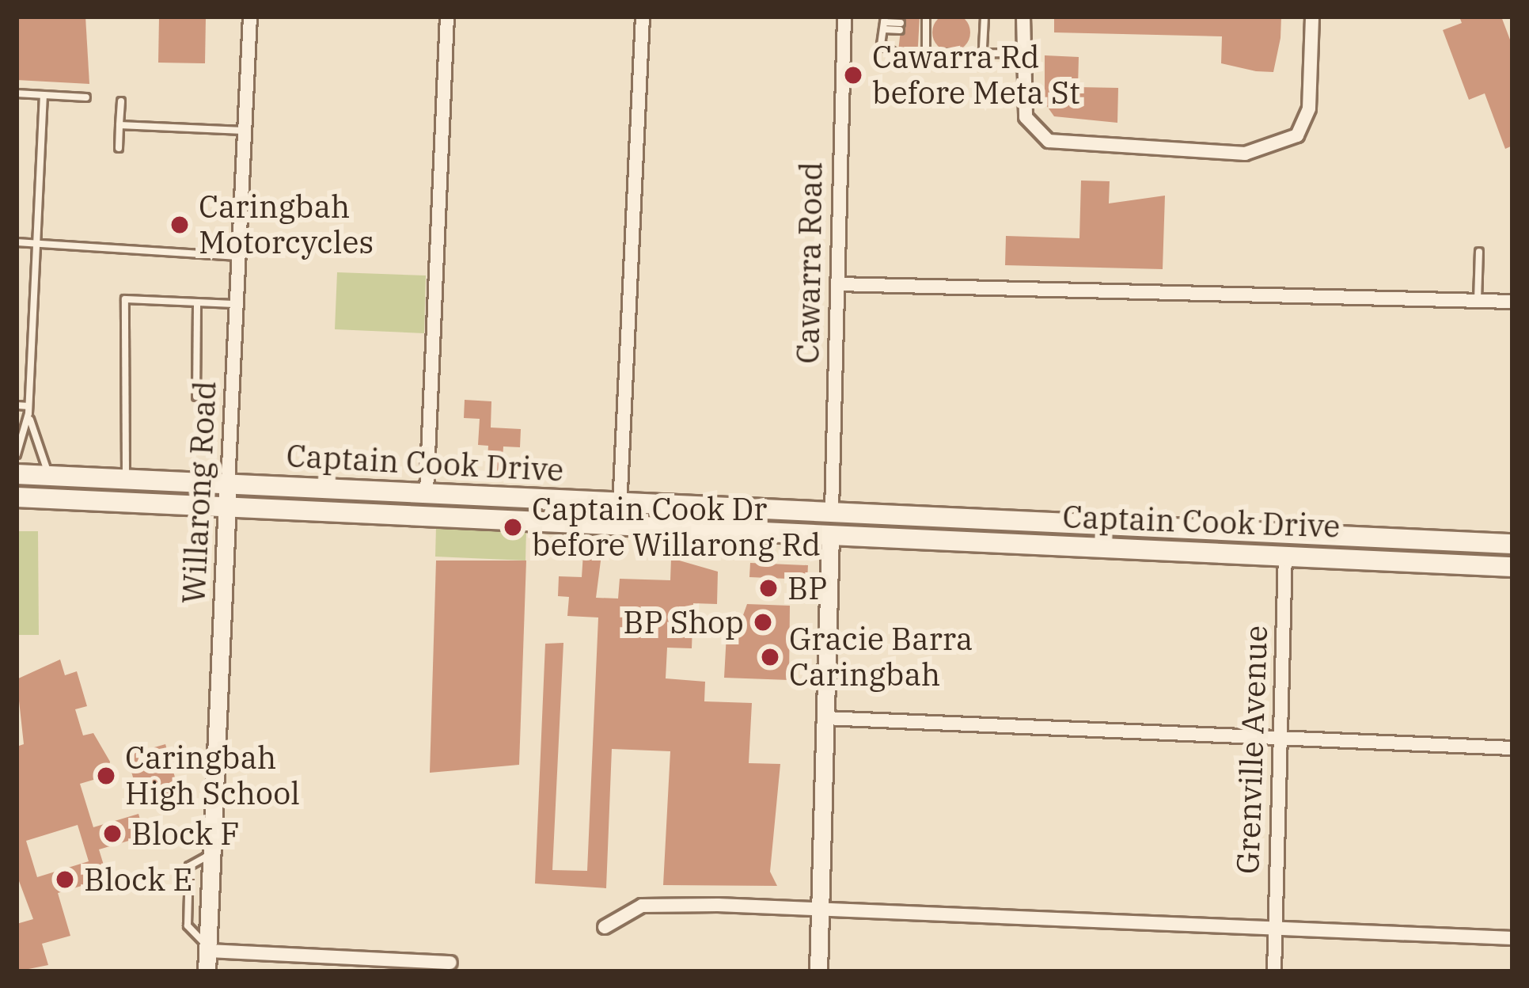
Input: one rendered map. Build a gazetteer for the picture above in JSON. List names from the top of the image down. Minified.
{"streets":{"main road":["Captain Cook Drive","Grenville Avenue"],"street":["Cawarra Road","Willarong Road"]},"crossings":[["Cawarra Road","Captain Cook Drive"],["Captain Cook Drive","Willarong Road"],["Captain Cook Drive","Grenville Avenue"]],"places":["Cawarra Rd before Meta St","Caringbah Motorcycles","Captain Cook Dr before Willarong Rd","BP","BP Shop","Gracie Barra Caringbah","Caringbah High School","Block F","Block E"]}
